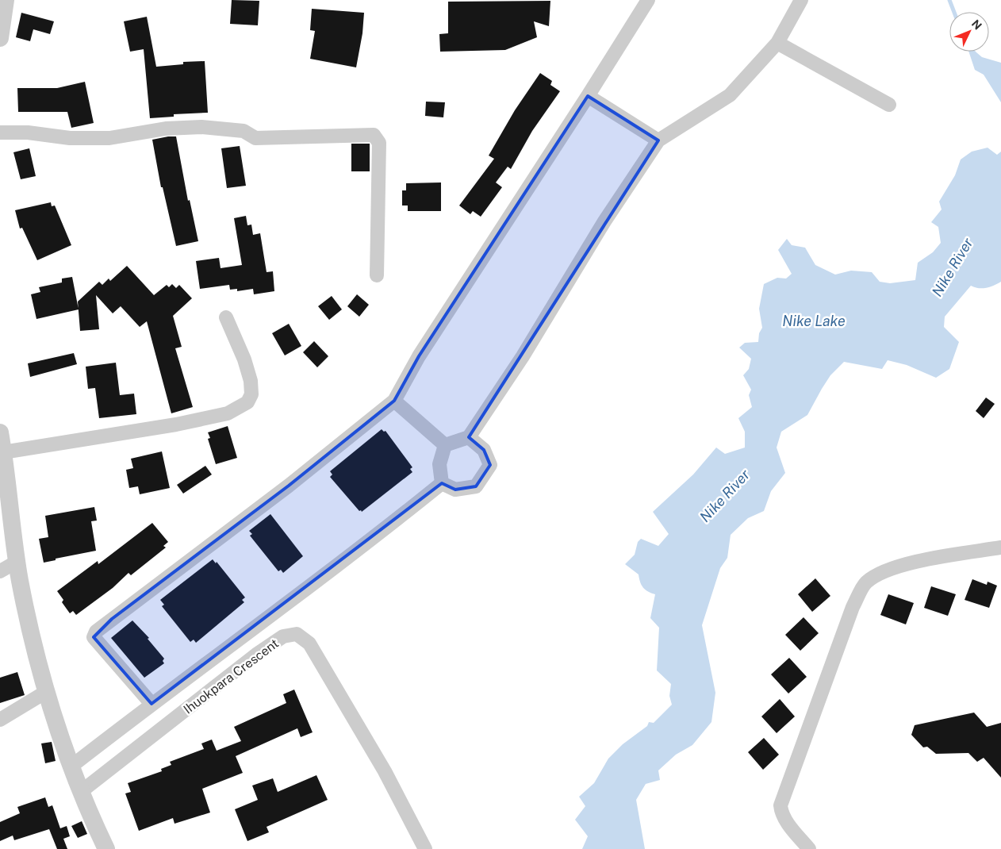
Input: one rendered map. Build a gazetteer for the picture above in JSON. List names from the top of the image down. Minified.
{"streets":{"street":["Ihuokpara Crescent"]},"water":["Nike River","Nike Lake"],"north":"top right"}
